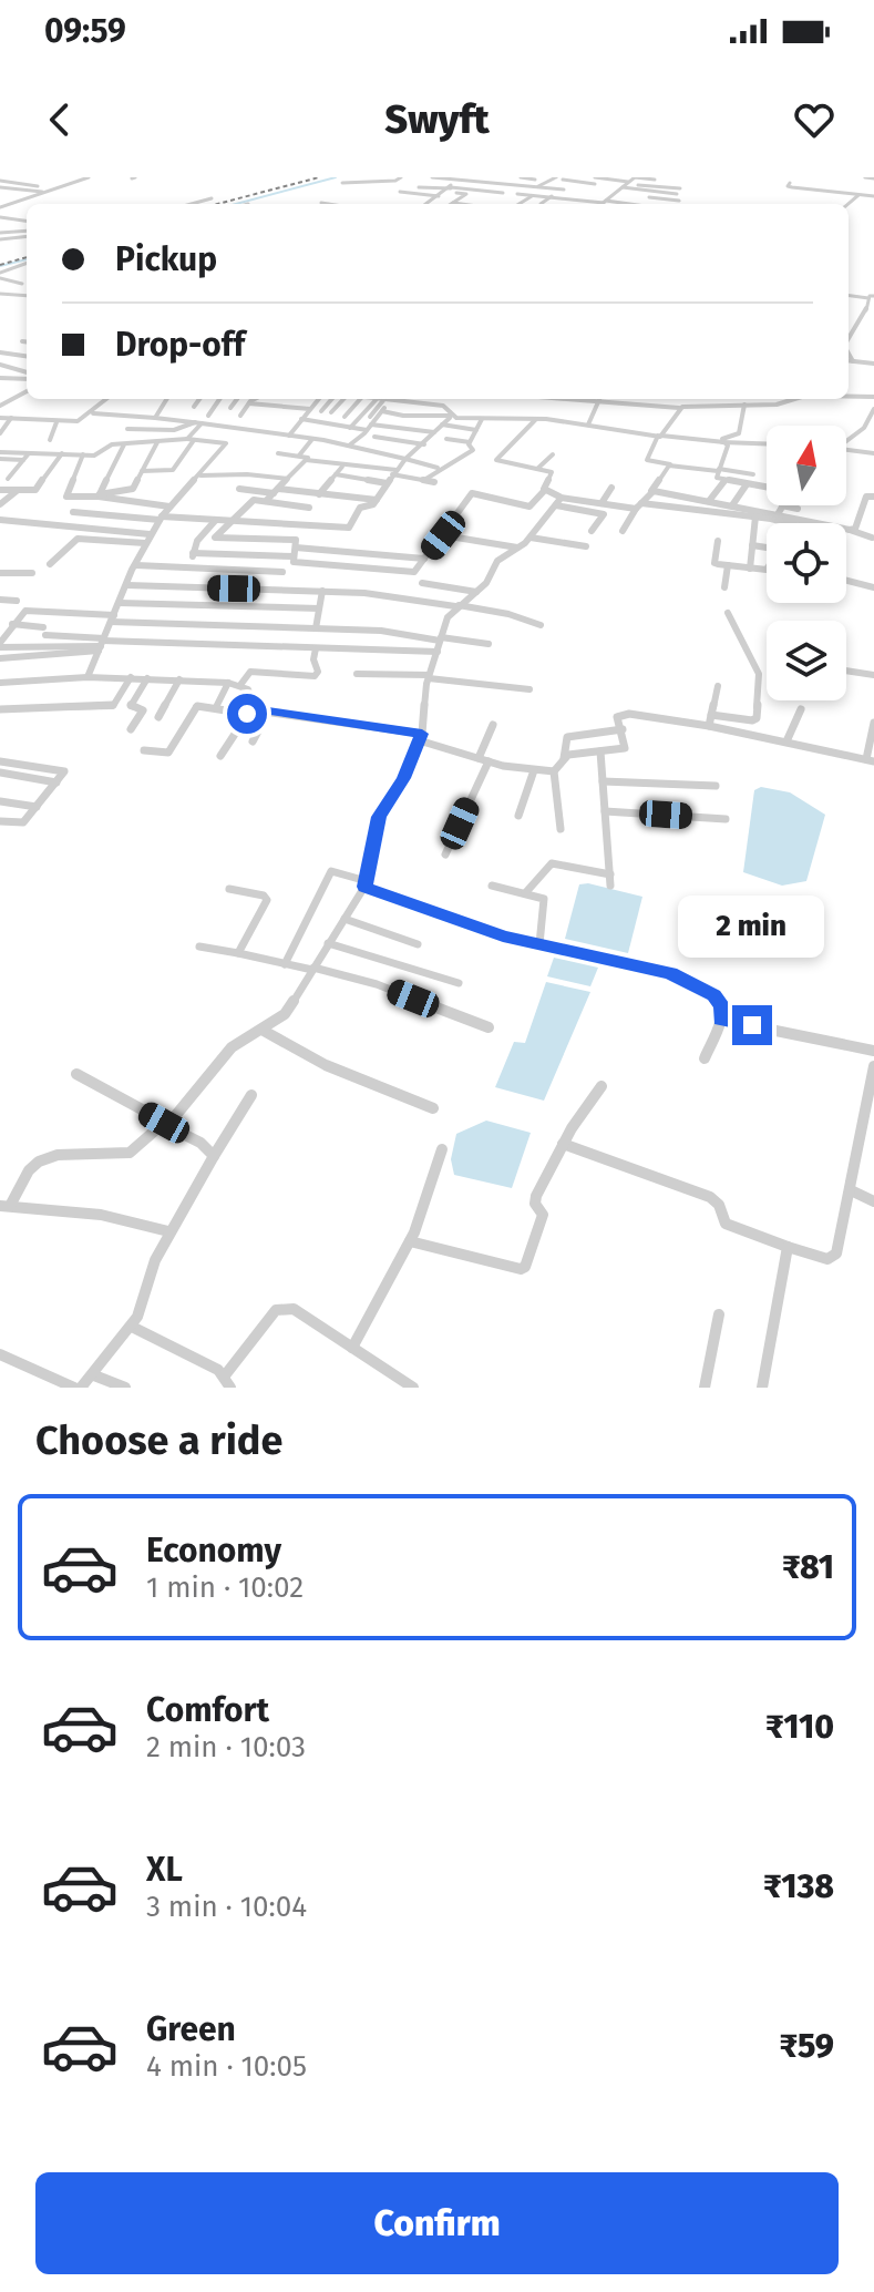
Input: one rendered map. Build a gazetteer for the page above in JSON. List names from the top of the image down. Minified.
{"north":"top","page":{"status":"09:59","header":"Swyft","banner":["Pickup","Drop-off"],"bubble":"2 min","heading":"Choose a ride","list":[{"name":"Economy","note":"1 min · 10:02","value":"₹81"},{"name":"Comfort","note":"2 min · 10:03","value":"₹110"},{"name":"XL","note":"3 min · 10:04","value":"₹138"},{"name":"Green","note":"4 min · 10:05","value":"₹59"}],"buttons":"Confirm"}}
